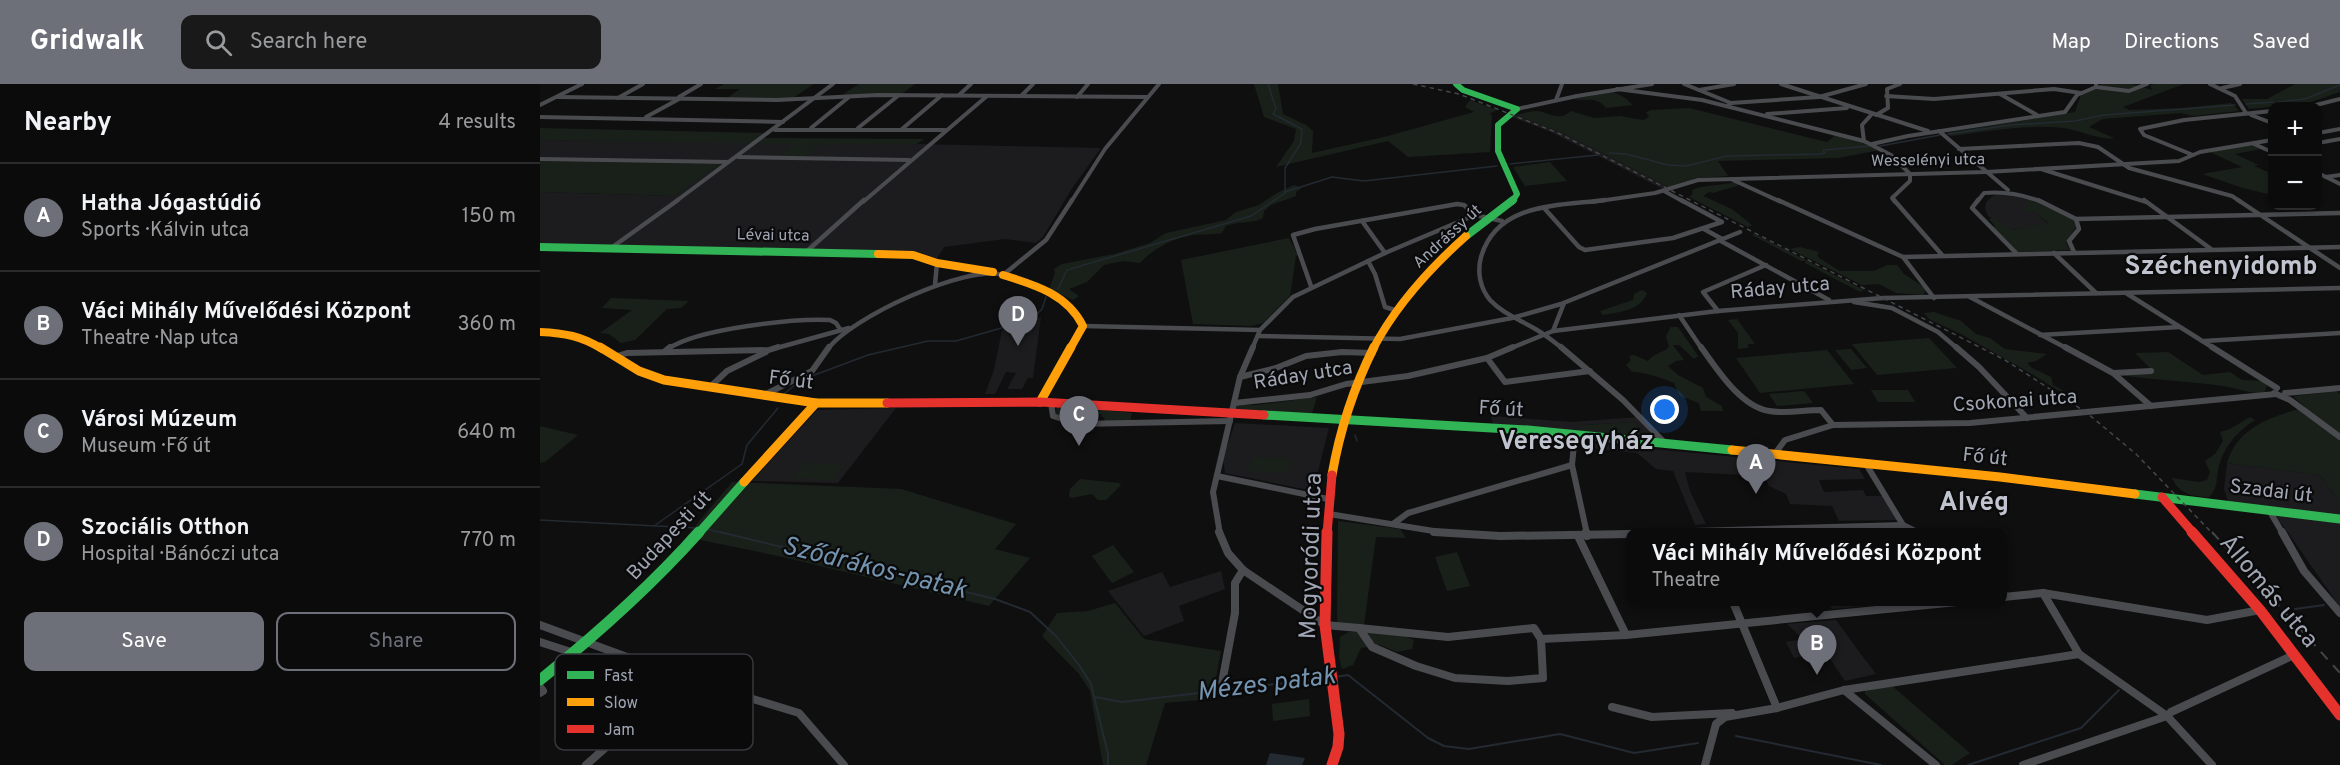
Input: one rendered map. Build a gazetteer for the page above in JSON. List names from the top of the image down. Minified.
{"streets":{"main road":["Lévai utca","Andrássy út","Fő út","Szadai út","Budapesti út","Mogyoródi utca","Állomás utca"],"street":["Wesselényi utca","Ráday utca","Csokonai utca"]},"crossings":[["Andrássy út","Ráday utca"],["Andrássy út","Fő út"],["Andrássy út","Mogyoródi utca"],["Fő út","Csokonai utca"],["Fő út","Szadai út"],["Fő út","Budapesti út"],["Fő út","Mogyoródi utca"],["Fő út","Állomás utca"]],"districts":["Széchenyidomb","Veresegyház","Alvég"],"water":["Sződrákos-patak","Mézes patak"],"legend":["Fast","Slow","Jam"],"page":{"header":"Gridwalk","search":"Search here","nav":["Map","Directions","Saved"],"heading":["Nearby","4 results"],"map_buttons":["+","−"],"list":[{"mark":"A","name":"Hatha Jógastúdió","note":"Sports · Kálvin utca","value":"150 m"},{"mark":"B","name":"Váci Mihály Művelődési Központ","note":"Theatre · Nap utca","value":"360 m"},{"mark":"C","name":"Városi Múzeum","note":"Museum · Fő út","value":"640 m"},{"mark":"D","name":"Szociális Otthon","note":"Hospital · Bánóczi utca","value":"770 m"}],"pins":["D","C","A","B"],"popup":["Váci Mihály Művelődési Központ","Theatre"],"buttons":["Save","Share"]}}
